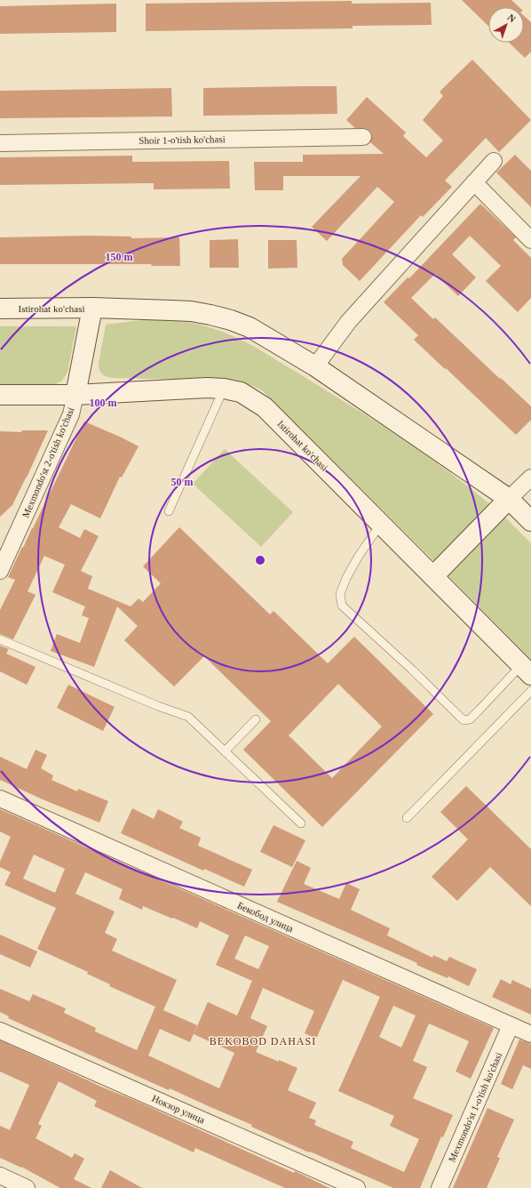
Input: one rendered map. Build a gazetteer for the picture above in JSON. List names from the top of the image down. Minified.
{"streets":{"main road":["Istirohat ko'chasi","Mexmondo'st 2-o'tish ko'chasi"],"street":["Shoir 1-o'tish ko'chasi","Бекобод улица","Mexmondo'st 1-o'tish ko'chasi","Нокзор улица"]},"crossings":[["Istirohat ko'chasi","Mexmondo'st 2-o'tish ko'chasi"],["Бекобод улица","Mexmondo'st 1-o'tish ko'chasi"]],"districts":["BEKOBOD DAHASI"],"north":"top right","rings":["150 m","100 m","50 m"]}
